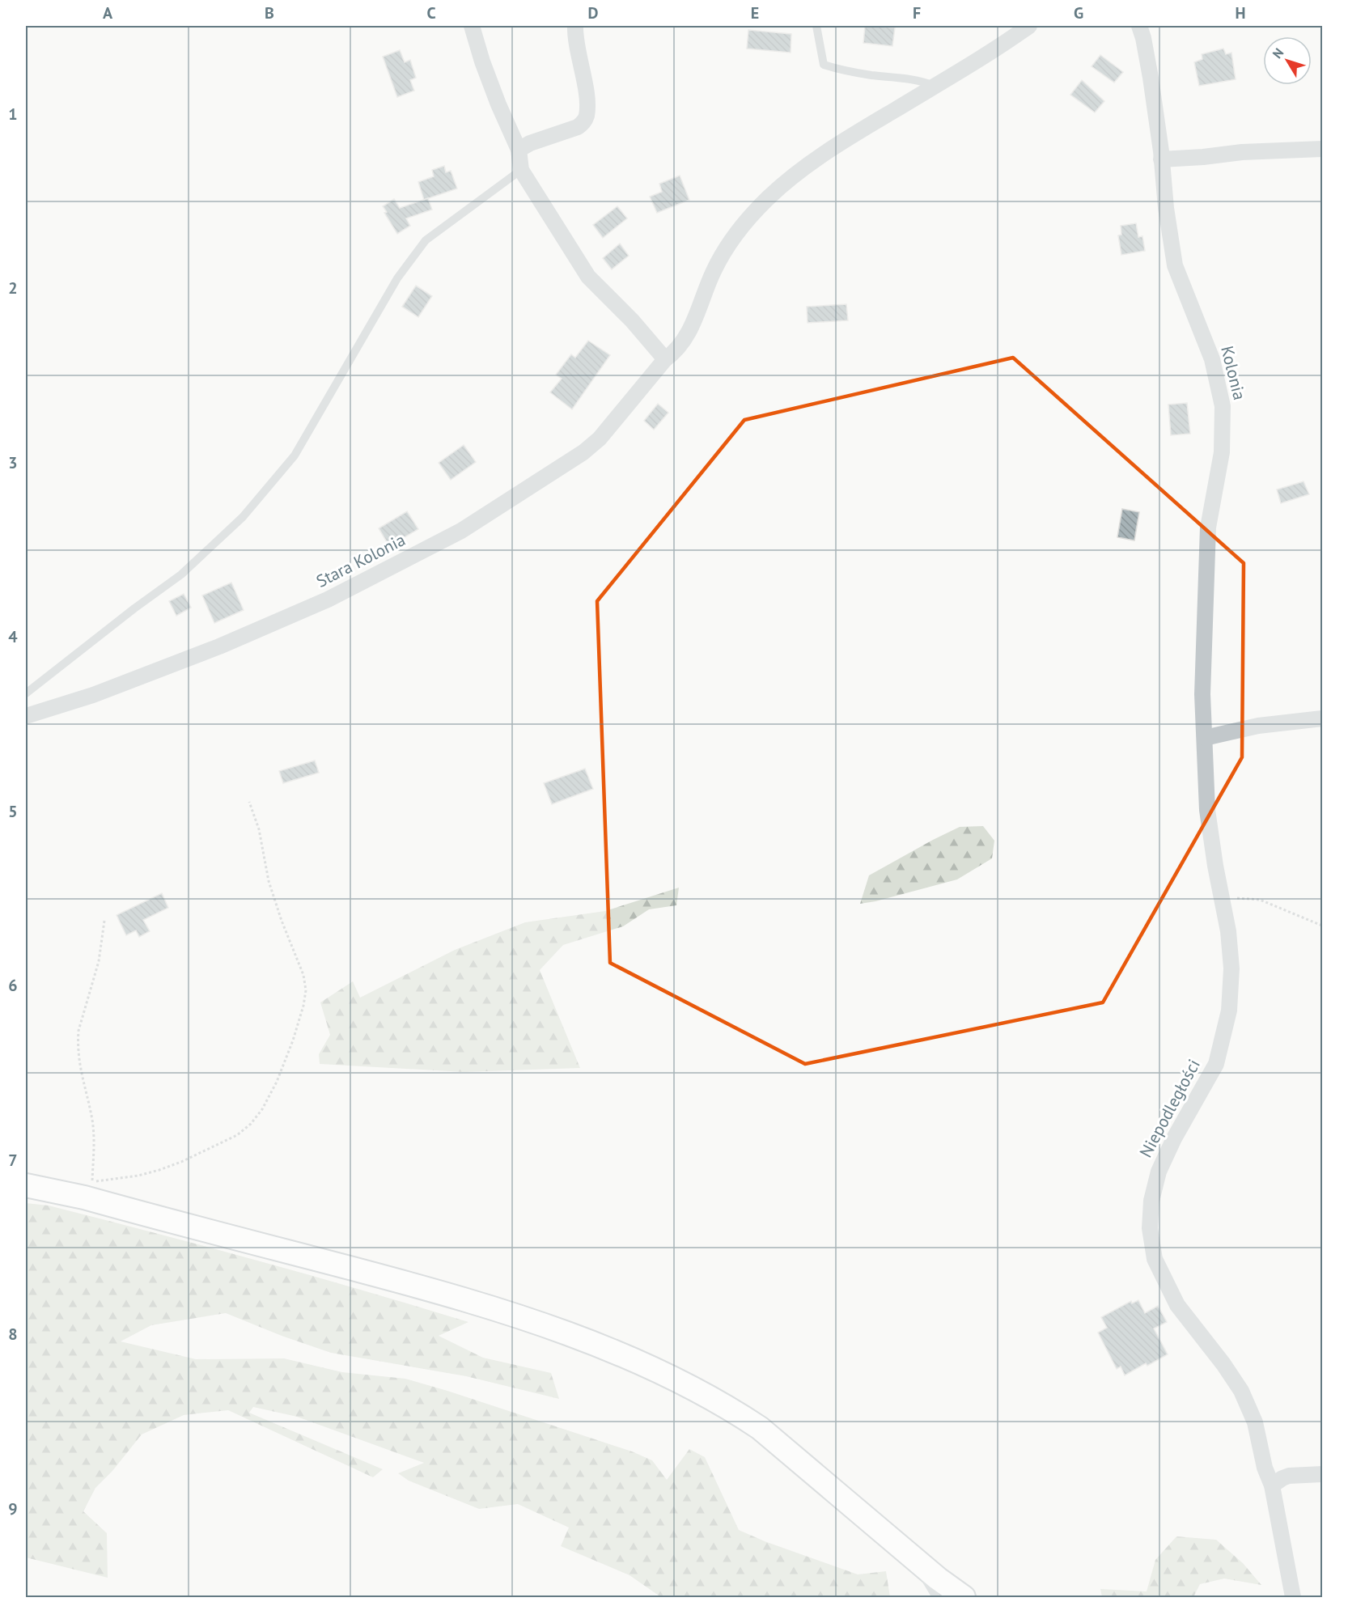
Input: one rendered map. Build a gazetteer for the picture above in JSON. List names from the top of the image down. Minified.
{"streets":{"street":["Kolonia","Stara Kolonia","Niepodległości"]},"crossings":[["Kolonia","Niepodległości"]],"north":"top left","grid":{"columns":["A","B","C","D","E","F","G","H"],"rows":["1","2","3","4","5","6","7","8","9"]}}
